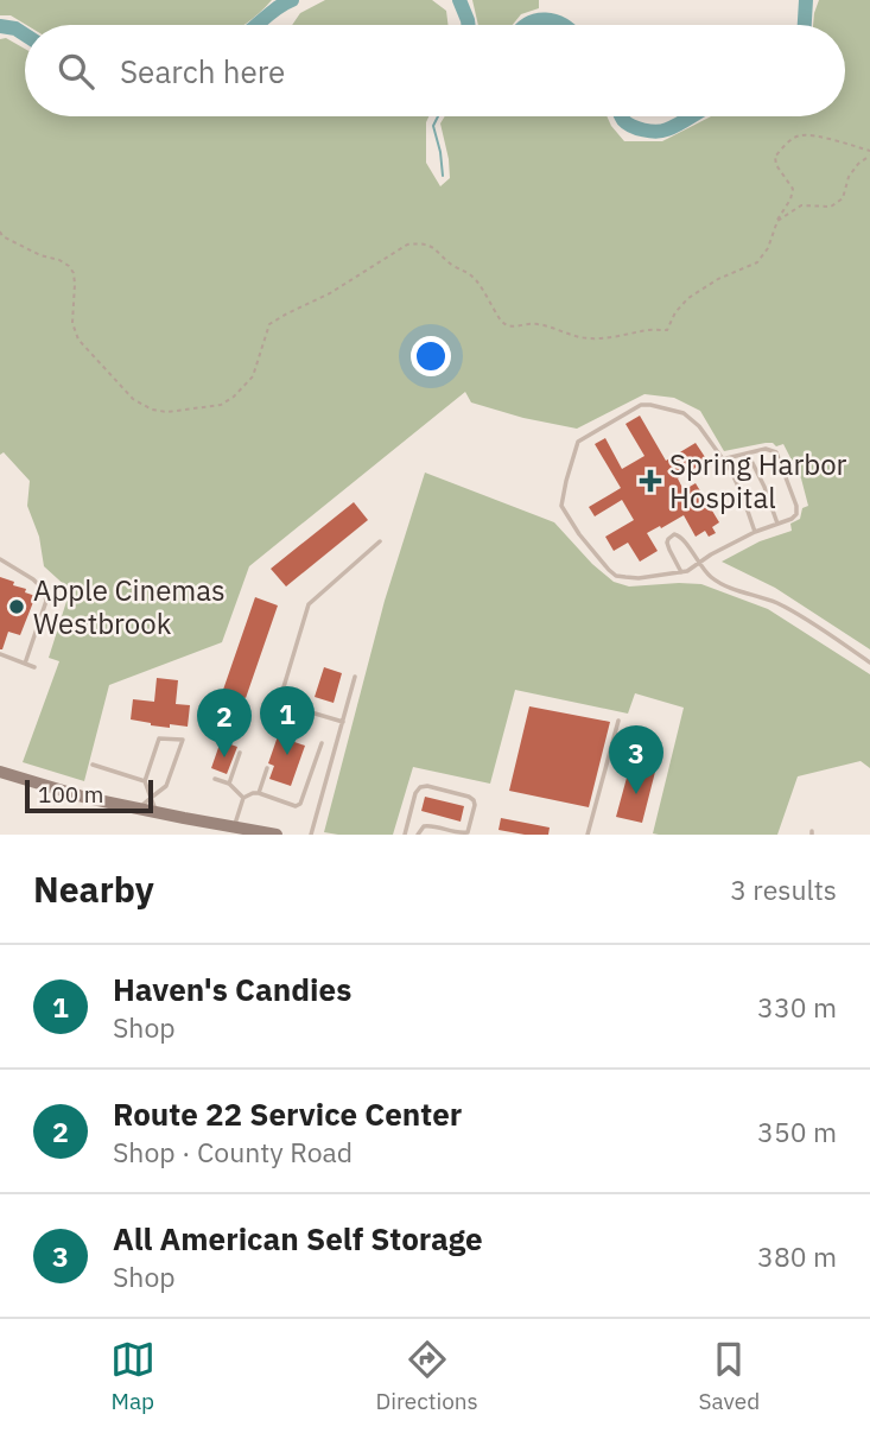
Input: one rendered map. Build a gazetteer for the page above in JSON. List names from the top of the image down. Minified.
{"places":{"health":["Spring Harbor Hospital"],"other":["Apple Cinemas Westbrook"]},"scale_bar":"100 m","page":{"search":"Search here","pins":["1","2","3"],"scale":"100 m","heading":["Nearby","3 results"],"list":[{"mark":"1","name":"Haven's Candies","note":"Shop","value":"330 m"},{"mark":"2","name":"Route 22 Service Center","note":"Shop · County Road","value":"350 m"},{"mark":"3","name":"All American Self Storage","note":"Shop","value":"380 m"}],"nav":["Map","Directions","Saved"]}}
